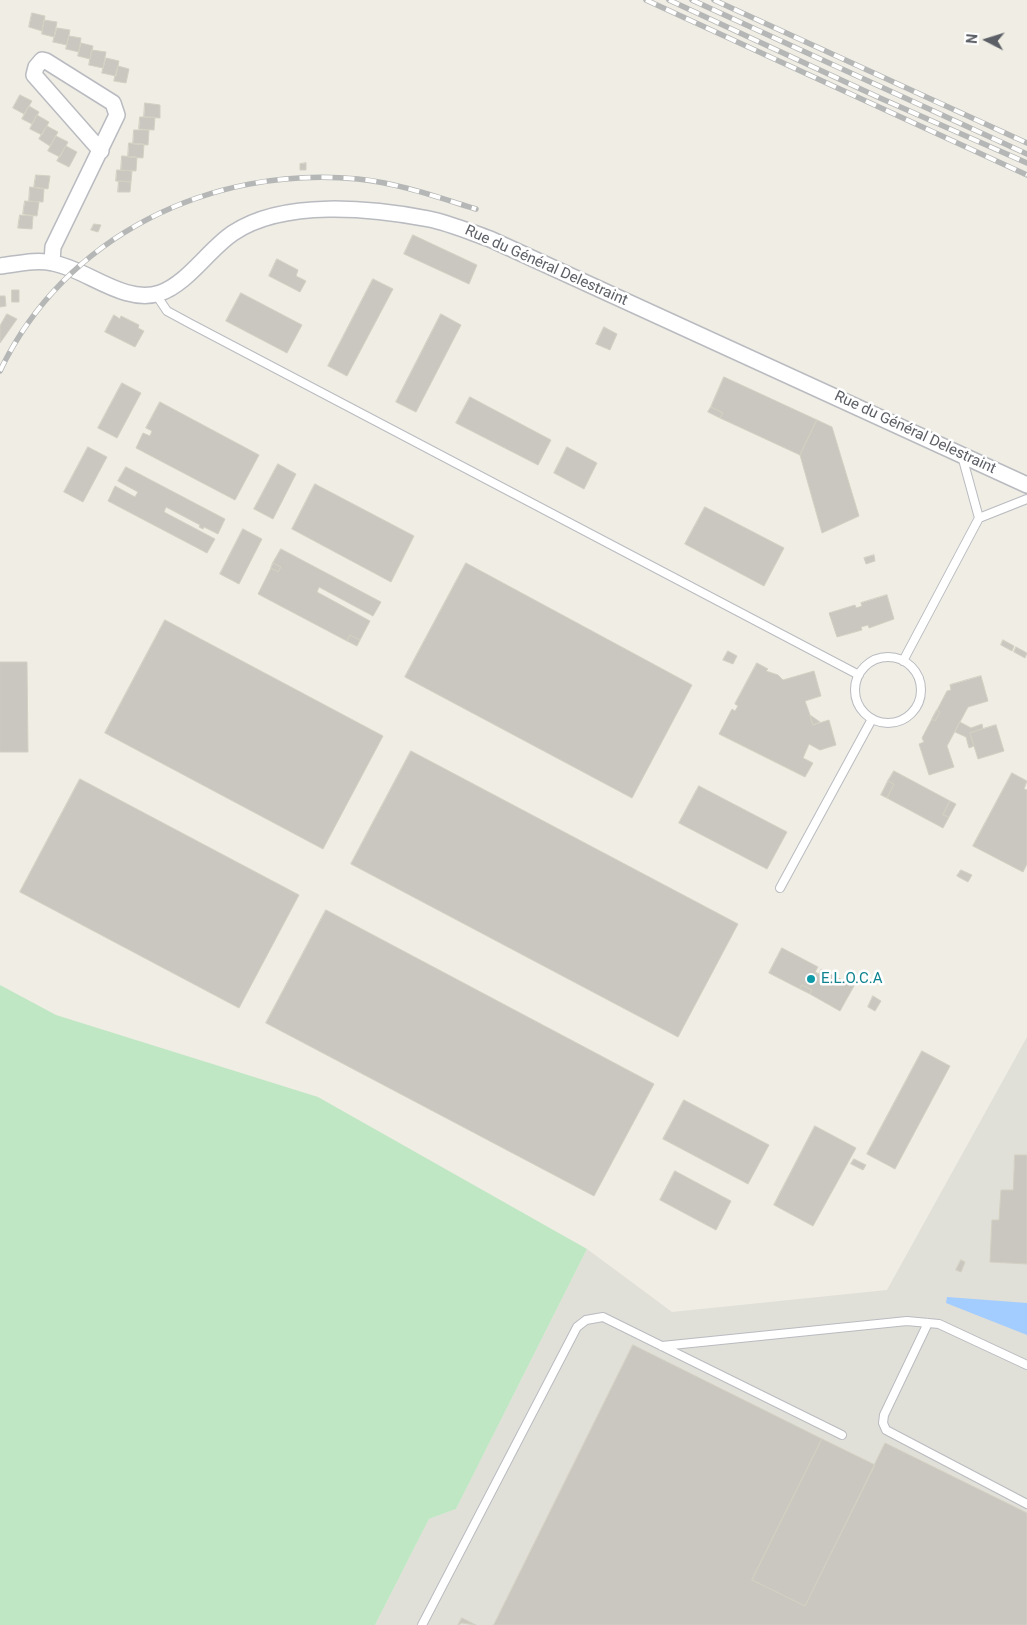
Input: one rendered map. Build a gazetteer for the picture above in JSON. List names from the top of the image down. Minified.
{"streets":{"street":["Rue du Général Delestraint"]},"places":["E.L.O.C.A"],"north":"left"}
